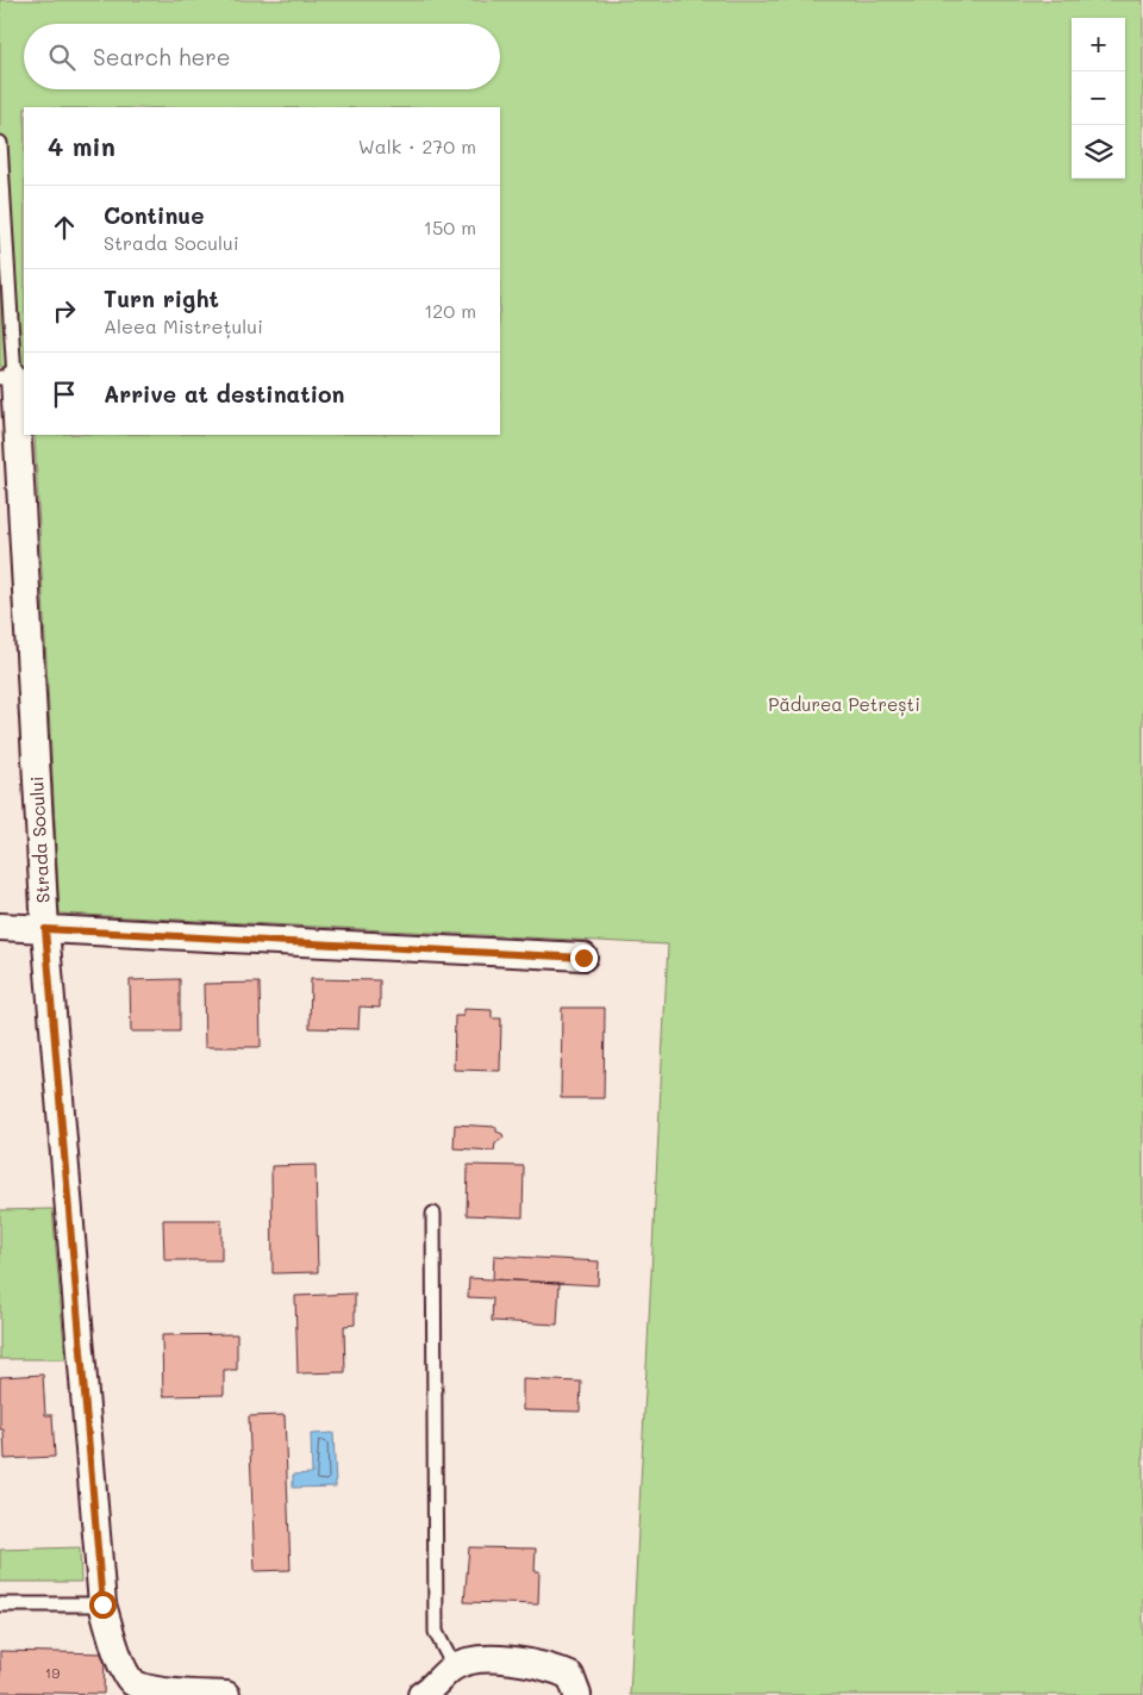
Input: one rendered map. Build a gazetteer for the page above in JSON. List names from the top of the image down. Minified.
{"streets":{"street":["Strada Socului"]},"parks":["Pădurea Petrești"],"house_numbers":["19"],"page":{"map_buttons":["+","−"],"search":"Search here","heading":["4 min","Walk · 270 m"],"list":[["Continue","Strada Socului","150 m"],["Turn right","Aleea Mistrețului","120 m"],"Arrive at destination"]}}
